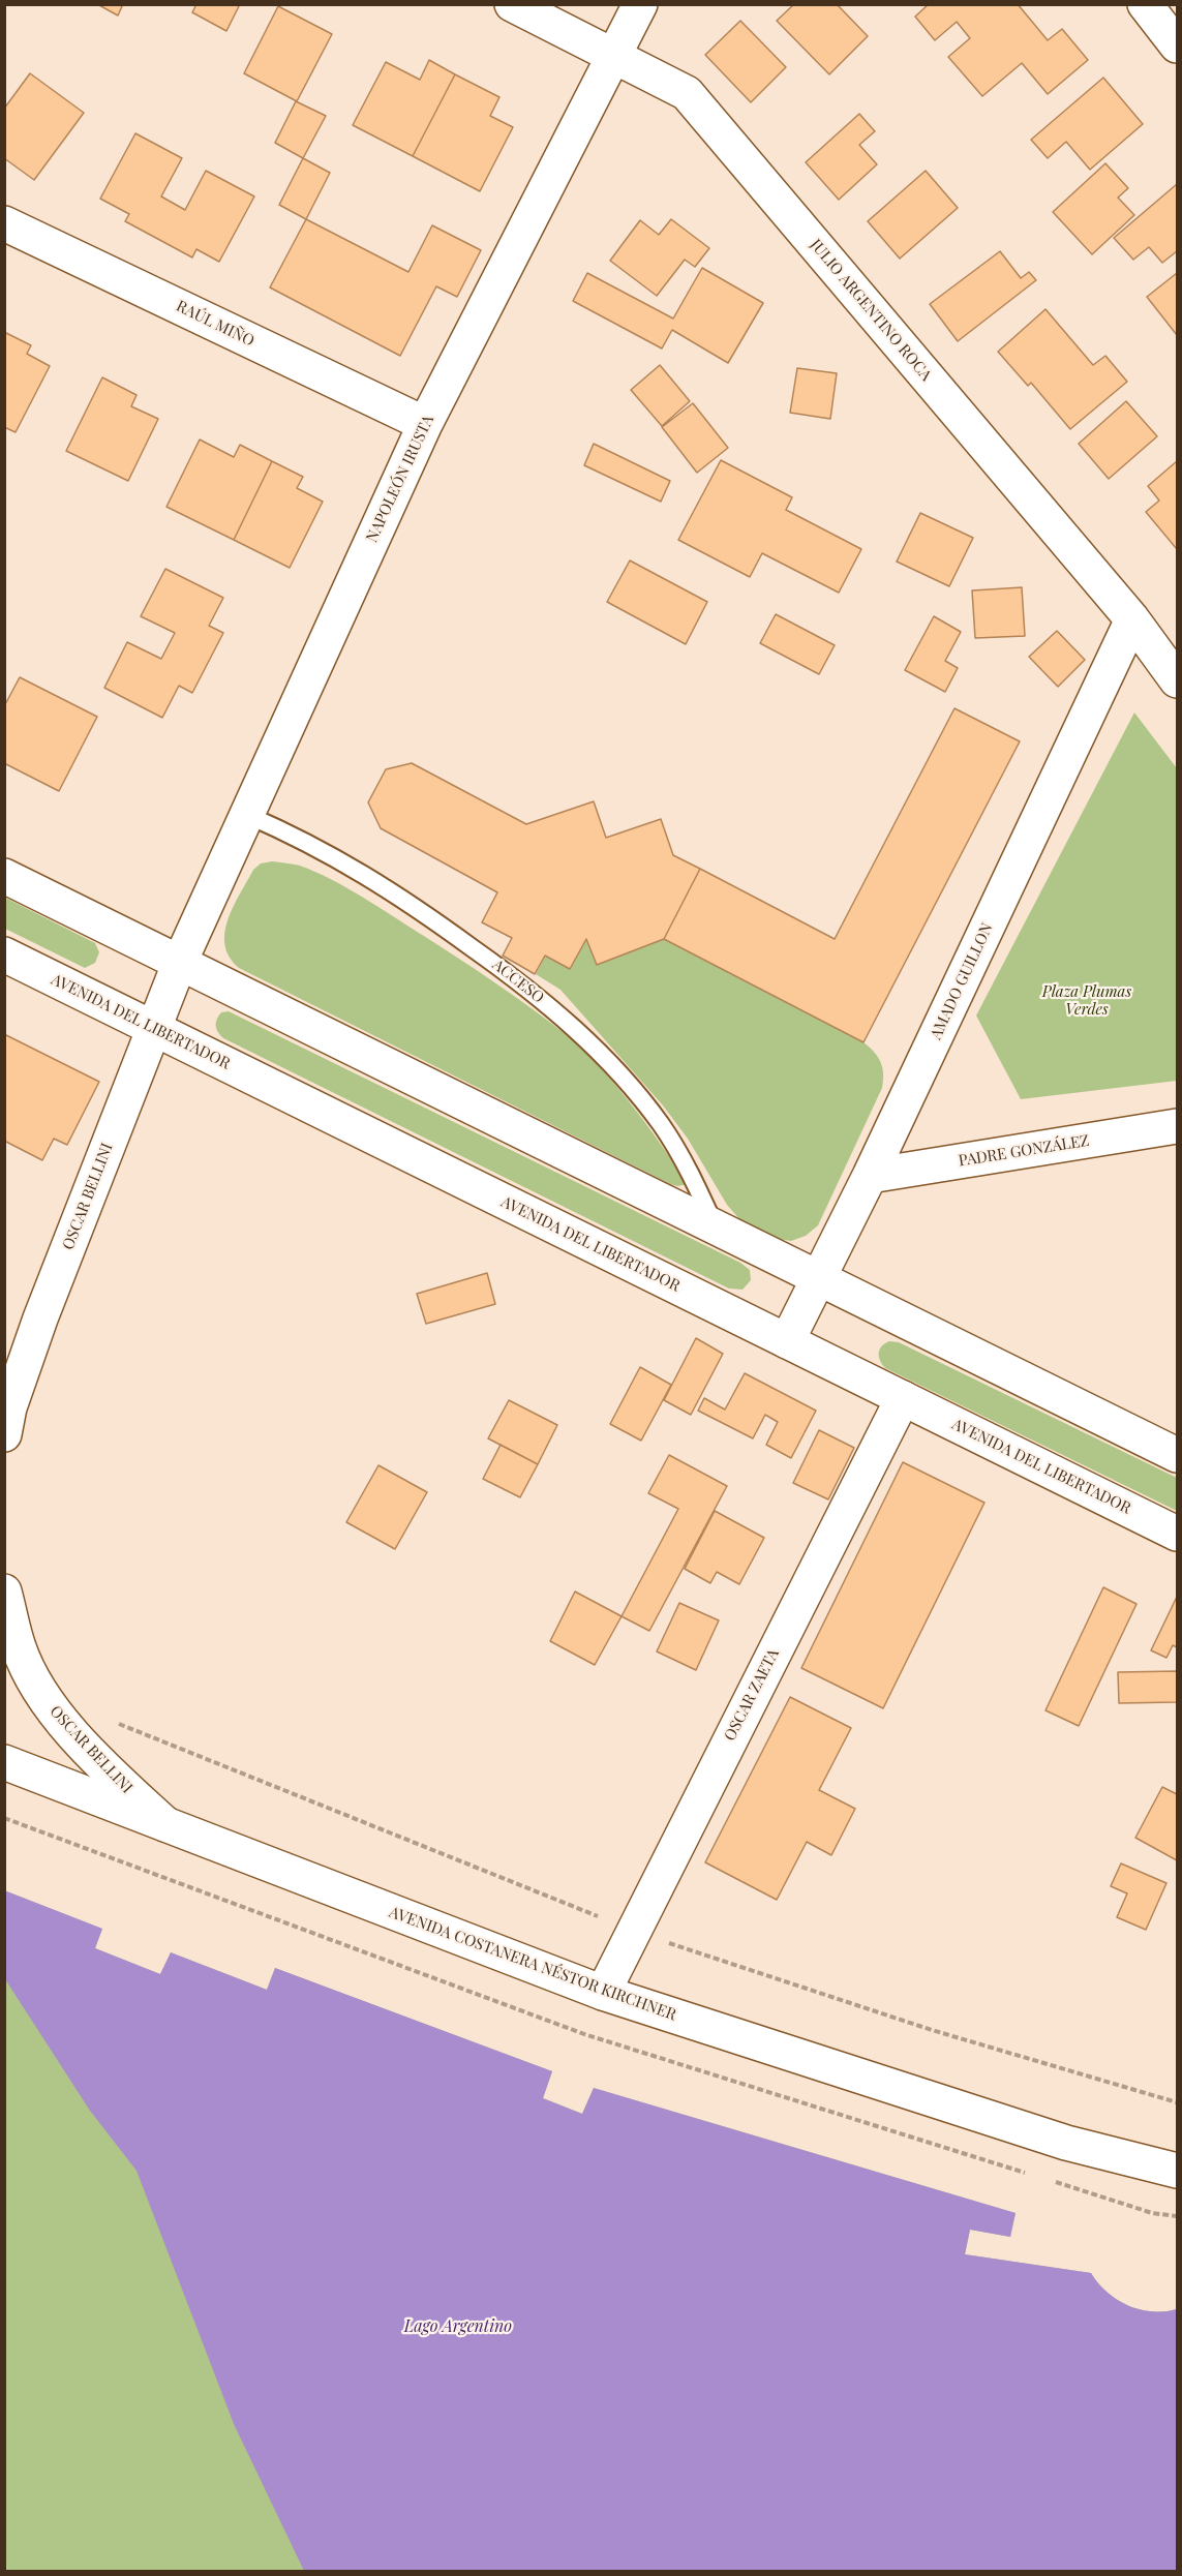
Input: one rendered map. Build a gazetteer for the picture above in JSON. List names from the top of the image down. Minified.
{"streets":{"street":["JULIO ARGENTINO ROCA","RAÚL MIÑO","NAPOLEÓN IRUSTA","AMADO GUILLON","AVENIDA DEL LIBERTADOR","PADRE GONZÁLEZ","OSCAR BELLINI","OSCAR ZAETA","AVENIDA COSTANERA NÉSTOR KIRCHNER"],"lane":["ACCESO"]},"crossings":[["JULIO ARGENTINO ROCA","NAPOLEÓN IRUSTA"],["JULIO ARGENTINO ROCA","AMADO GUILLON"],["RAÚL MIÑO","NAPOLEÓN IRUSTA"],["NAPOLEÓN IRUSTA","ACCESO"],["NAPOLEÓN IRUSTA","OSCAR BELLINI"],["AMADO GUILLON","AVENIDA DEL LIBERTADOR"],["AMADO GUILLON","PADRE GONZÁLEZ"],["AVENIDA DEL LIBERTADOR","OSCAR BELLINI"],["AVENIDA DEL LIBERTADOR","OSCAR ZAETA"],["OSCAR BELLINI","AVENIDA COSTANERA NÉSTOR KIRCHNER"],["OSCAR ZAETA","AVENIDA COSTANERA NÉSTOR KIRCHNER"]],"water":["Lago Argentino"],"parks":["Plaza Plumas Verdes"]}
